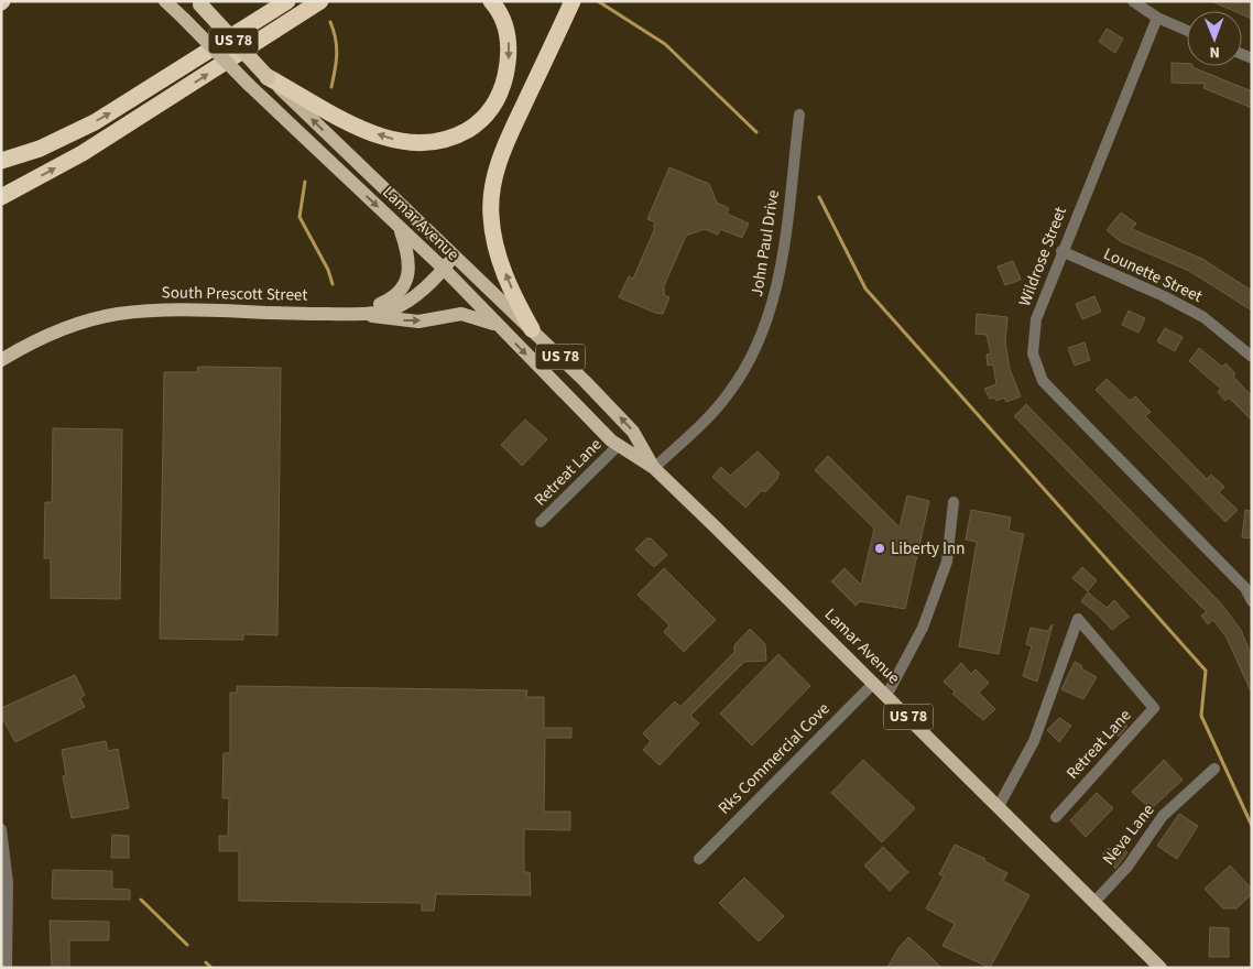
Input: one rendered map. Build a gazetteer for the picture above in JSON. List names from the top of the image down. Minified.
{"streets":{"highway":["US 78","Lamar Avenue"],"main road":["South Prescott Street"],"street":["John Paul Drive","Wildrose Street","Lounette Street","Retreat Lane","Rks Commercial Cove","Neva Lane"]},"crossings":[["Lamar Avenue","John Paul Drive"],["Lamar Avenue","South Prescott Street"],["Lamar Avenue","Retreat Lane"],["Lamar Avenue","Rks Commercial Cove"],["Lamar Avenue","Neva Lane"],["Wildrose Street","Lounette Street"]],"places":["Liberty Inn"],"north":"bottom"}
